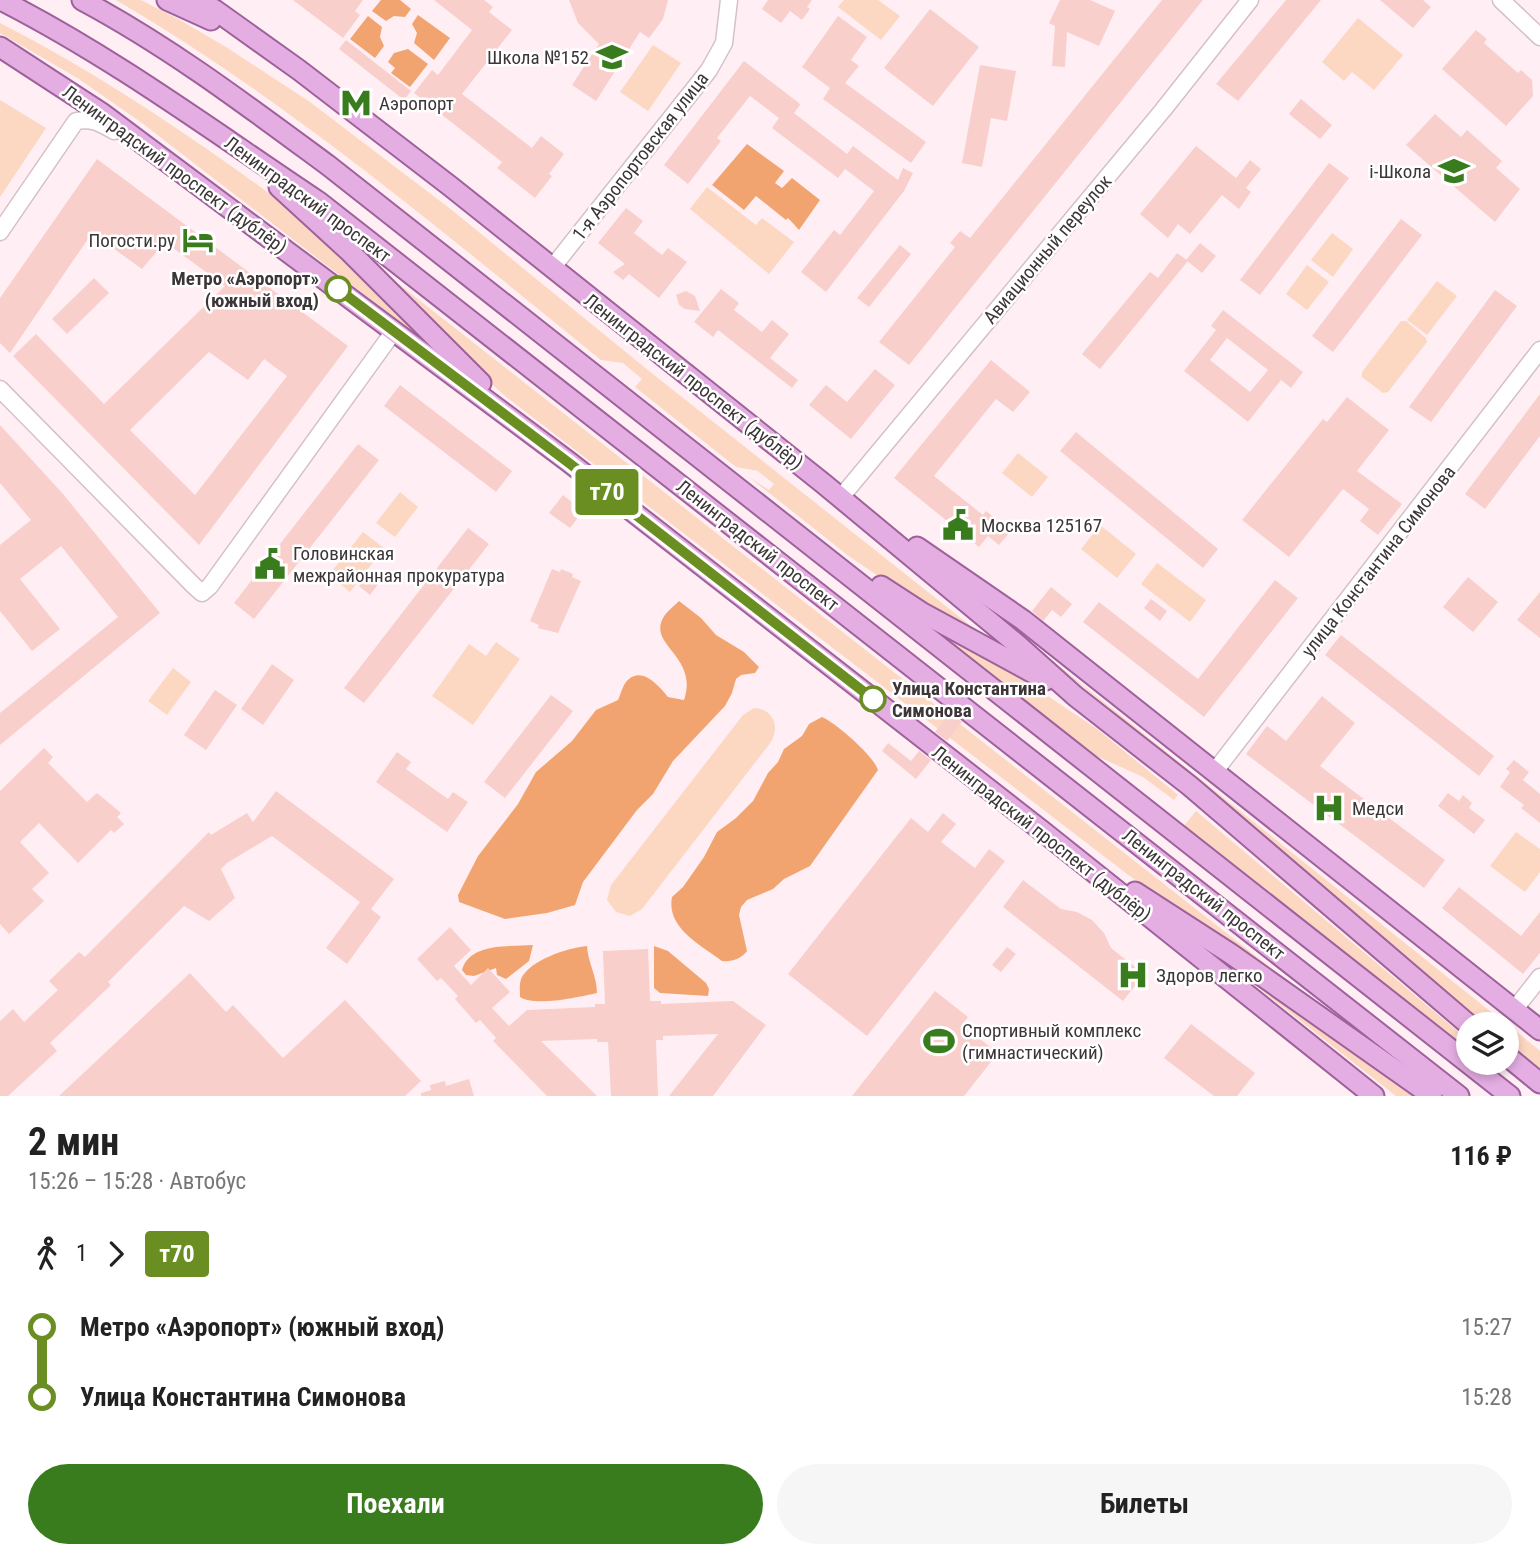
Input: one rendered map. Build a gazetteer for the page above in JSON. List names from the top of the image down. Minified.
{"streets":{"main road":["Ленинградский проспект (дублёр)","Ленинградский проспект"],"street":["1-я Аэропортовская улица","Авиационный переулок","улица Константина Симонова"]},"crossings":[["1-я Аэропортовская улица","Ленинградский проспект (дублёр)"],["Ленинградский проспект (дублёр)","Авиационный переулок"],["Ленинградский проспект (дублёр)","улица Константина Симонова"]],"places":{"school or university":["Школа №152","i-Школа"],"metro station":["Аэропорт"],"hotel":["Погости.ру"],"other":["Метро «Аэропорт» (южный вход)","Улица Константина Симонова"],"public building":["Москва 125167","Головинская межрайонная прокуратура"],"hospital":["Медси","Здоров легко"],"sports":["Спортивный комплекс (гимнастический)"]},"lines":["bus line т70"],"page":{"on_map":"т70","heading":["2 мин","15:26 – 15:28 · Автобус","116 ₽"],"legs":["1","т70"],"list":[{"name":"Метро «Аэропорт» (южный вход)","value":"15:27"},{"name":"Улица Константина Симонова","value":"15:28"}],"buttons":["Поехали","Билеты"]}}
